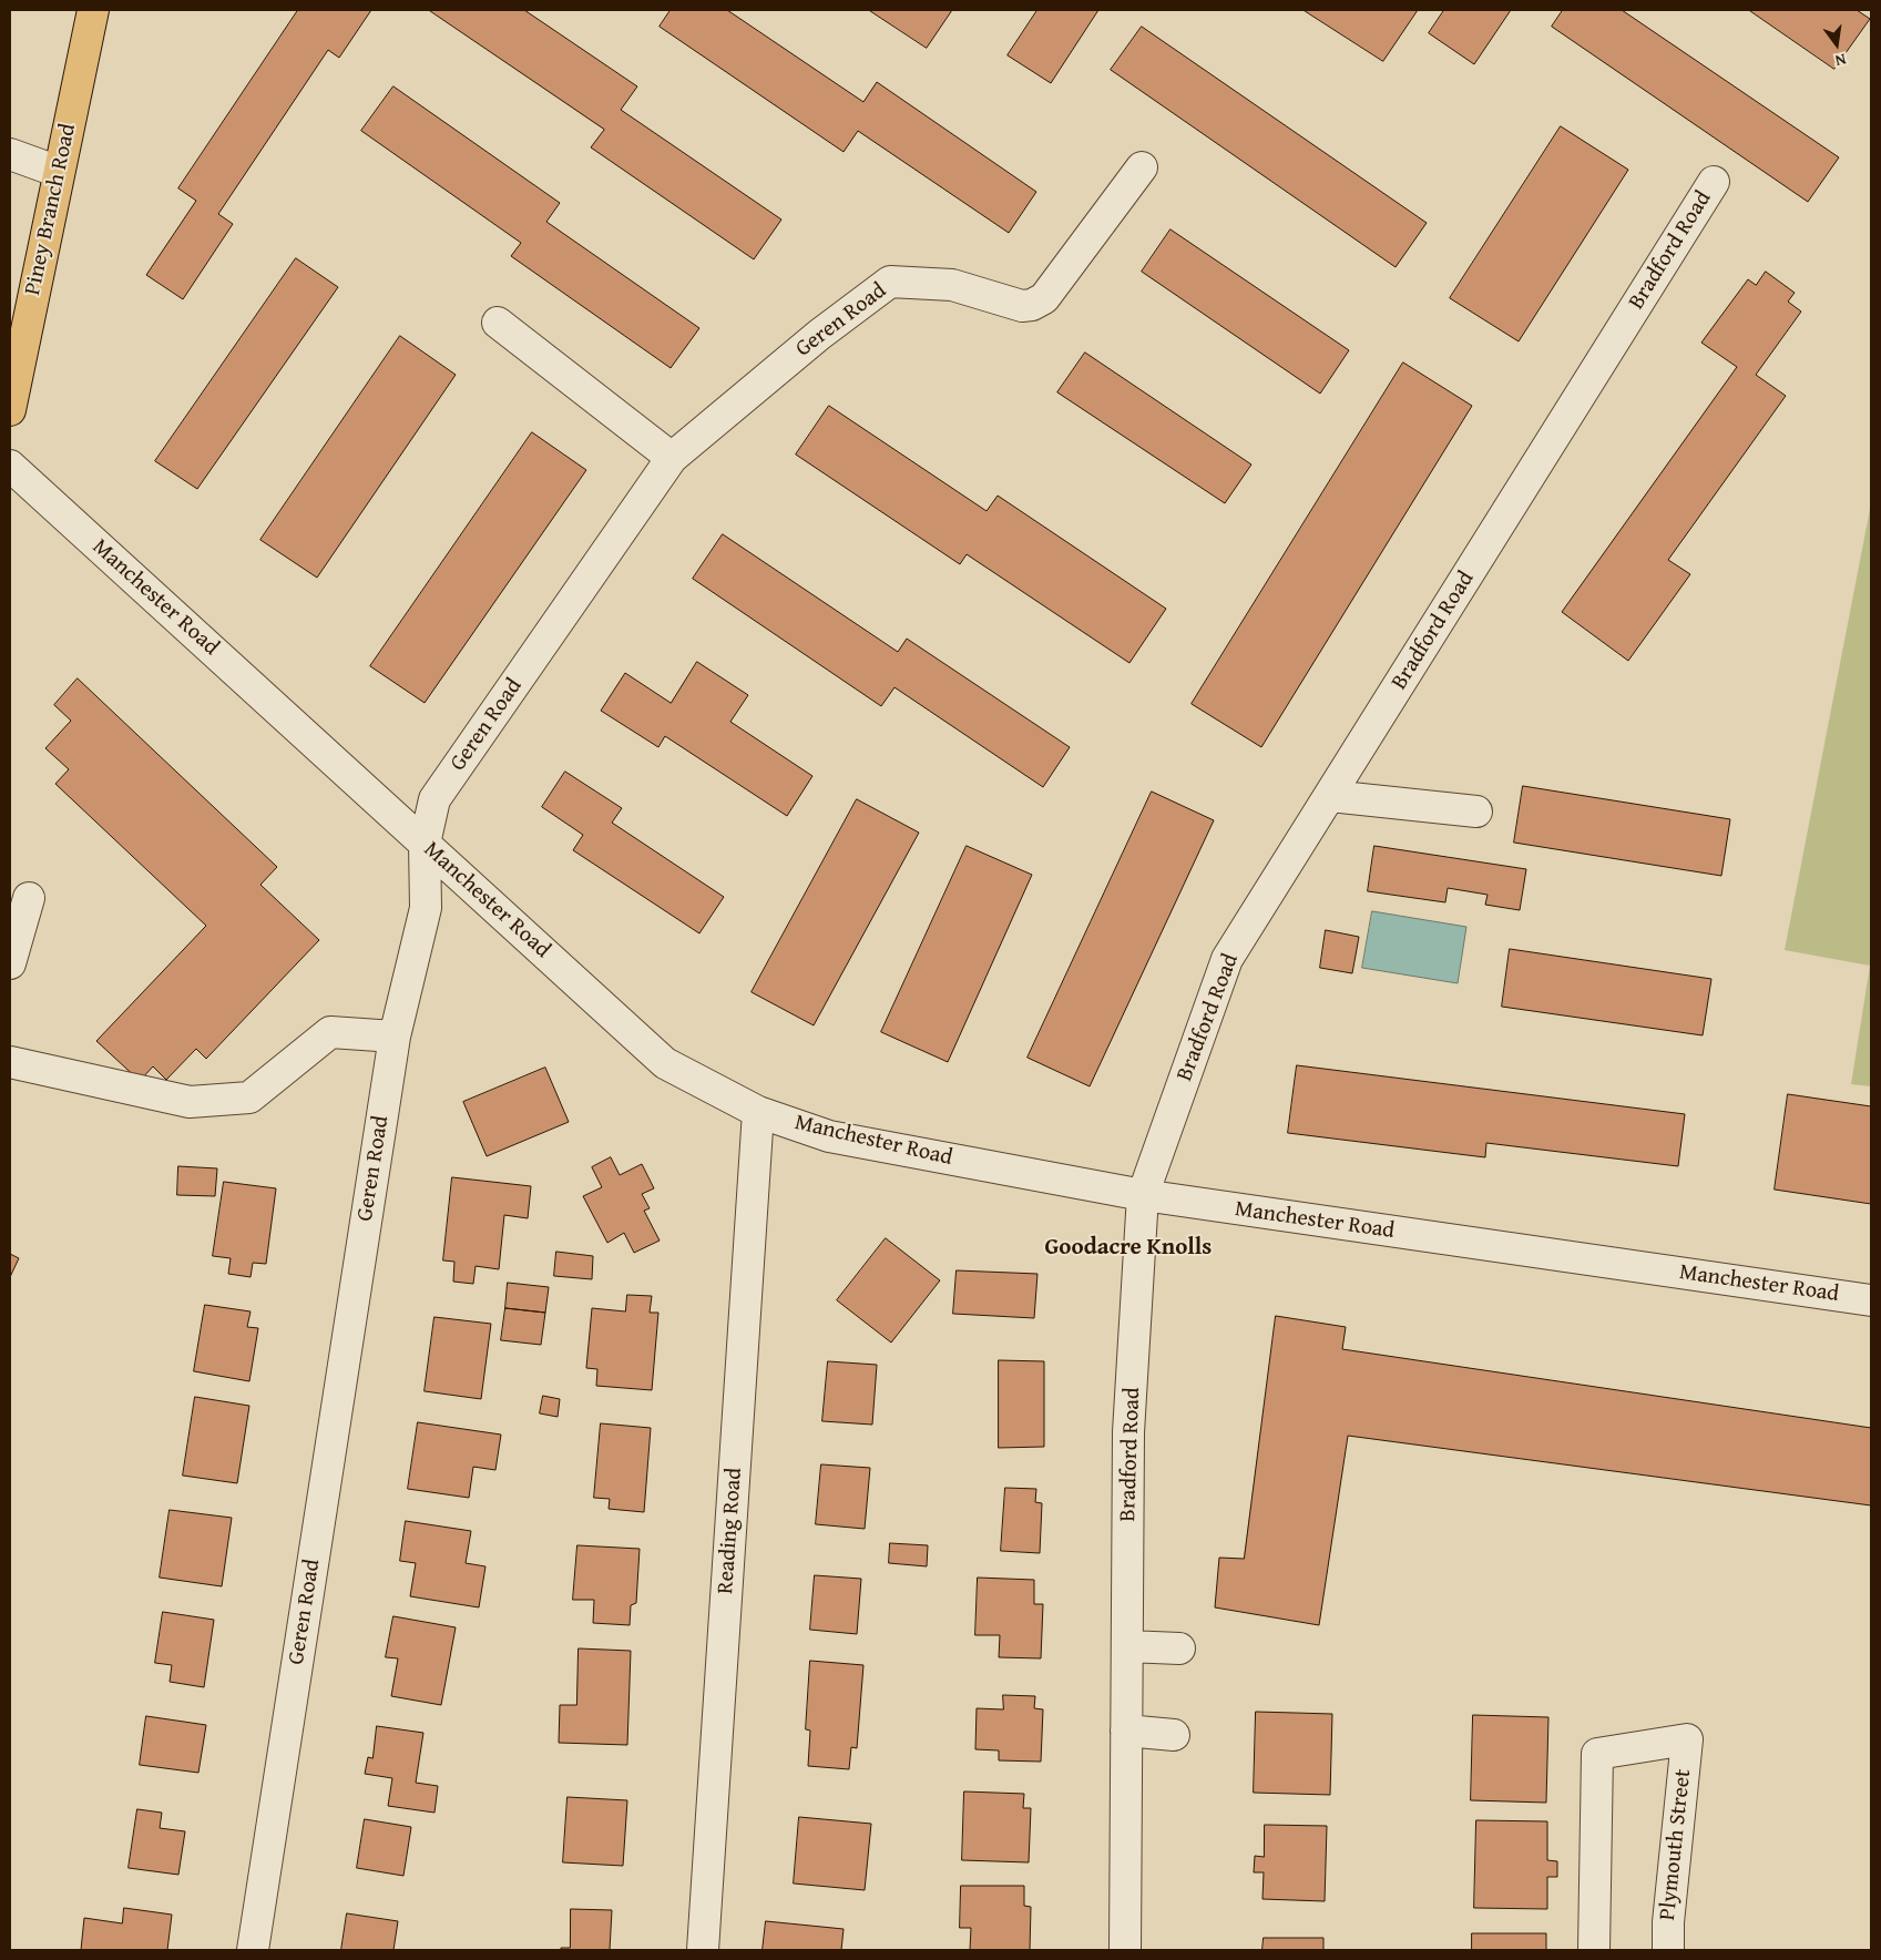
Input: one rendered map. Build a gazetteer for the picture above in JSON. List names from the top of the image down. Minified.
{"streets":{"main road":["Piney Branch Road"],"street":["Bradford Road","Geren Road","Manchester Road","Reading Road","Plymouth Street"]},"crossings":[["Bradford Road","Manchester Road"],["Geren Road","Manchester Road"],["Manchester Road","Reading Road"]],"districts":["Goodacre Knolls"],"north":"bottom"}
